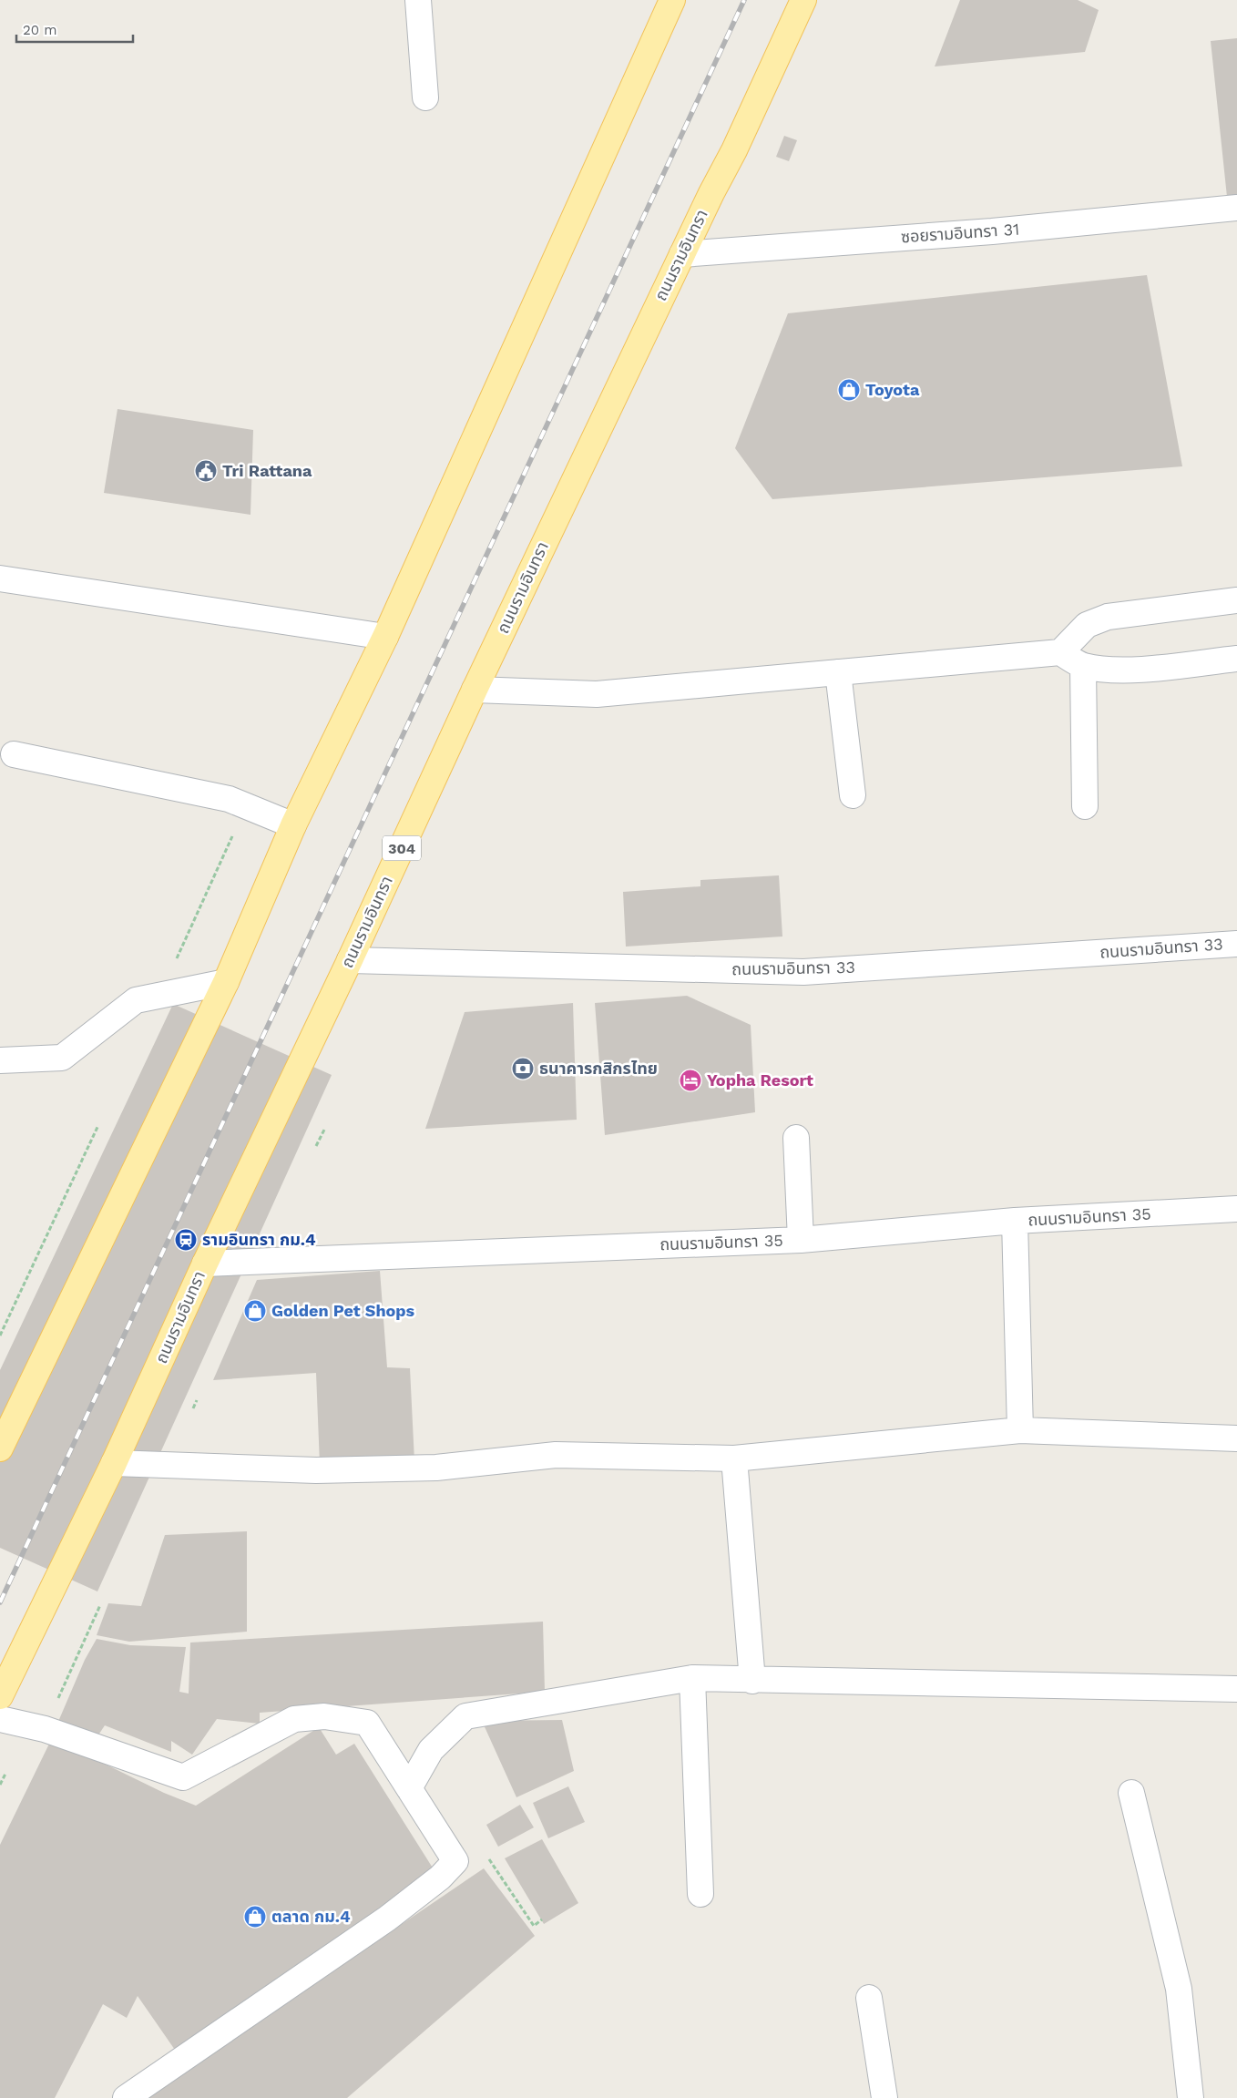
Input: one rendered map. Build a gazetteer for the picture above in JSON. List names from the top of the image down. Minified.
{"streets":{"main road":["ถนนรามอินทรา","304"],"street":["ซอยรามอินทรา 31","ถนนรามอินทรา 33","ถนนรามอินทรา 35"]},"crossings":[["ซอยรามอินทรา 31","ถนนรามอินทรา"],["ถนนรามอินทรา","ถนนรามอินทรา 33"],["ถนนรามอินทรา","ถนนรามอินทรา 35"]],"places":{"shop":["Toyota","Golden Pet Shops","ตลาด กม.4"],"public building":["Tri Rattana"],"bank":["ธนาคารกสิกรไทย"],"hotel":["Yopha Resort"],"station":["รามอินทรา กม.4"]},"scale_bar":"20 m"}
